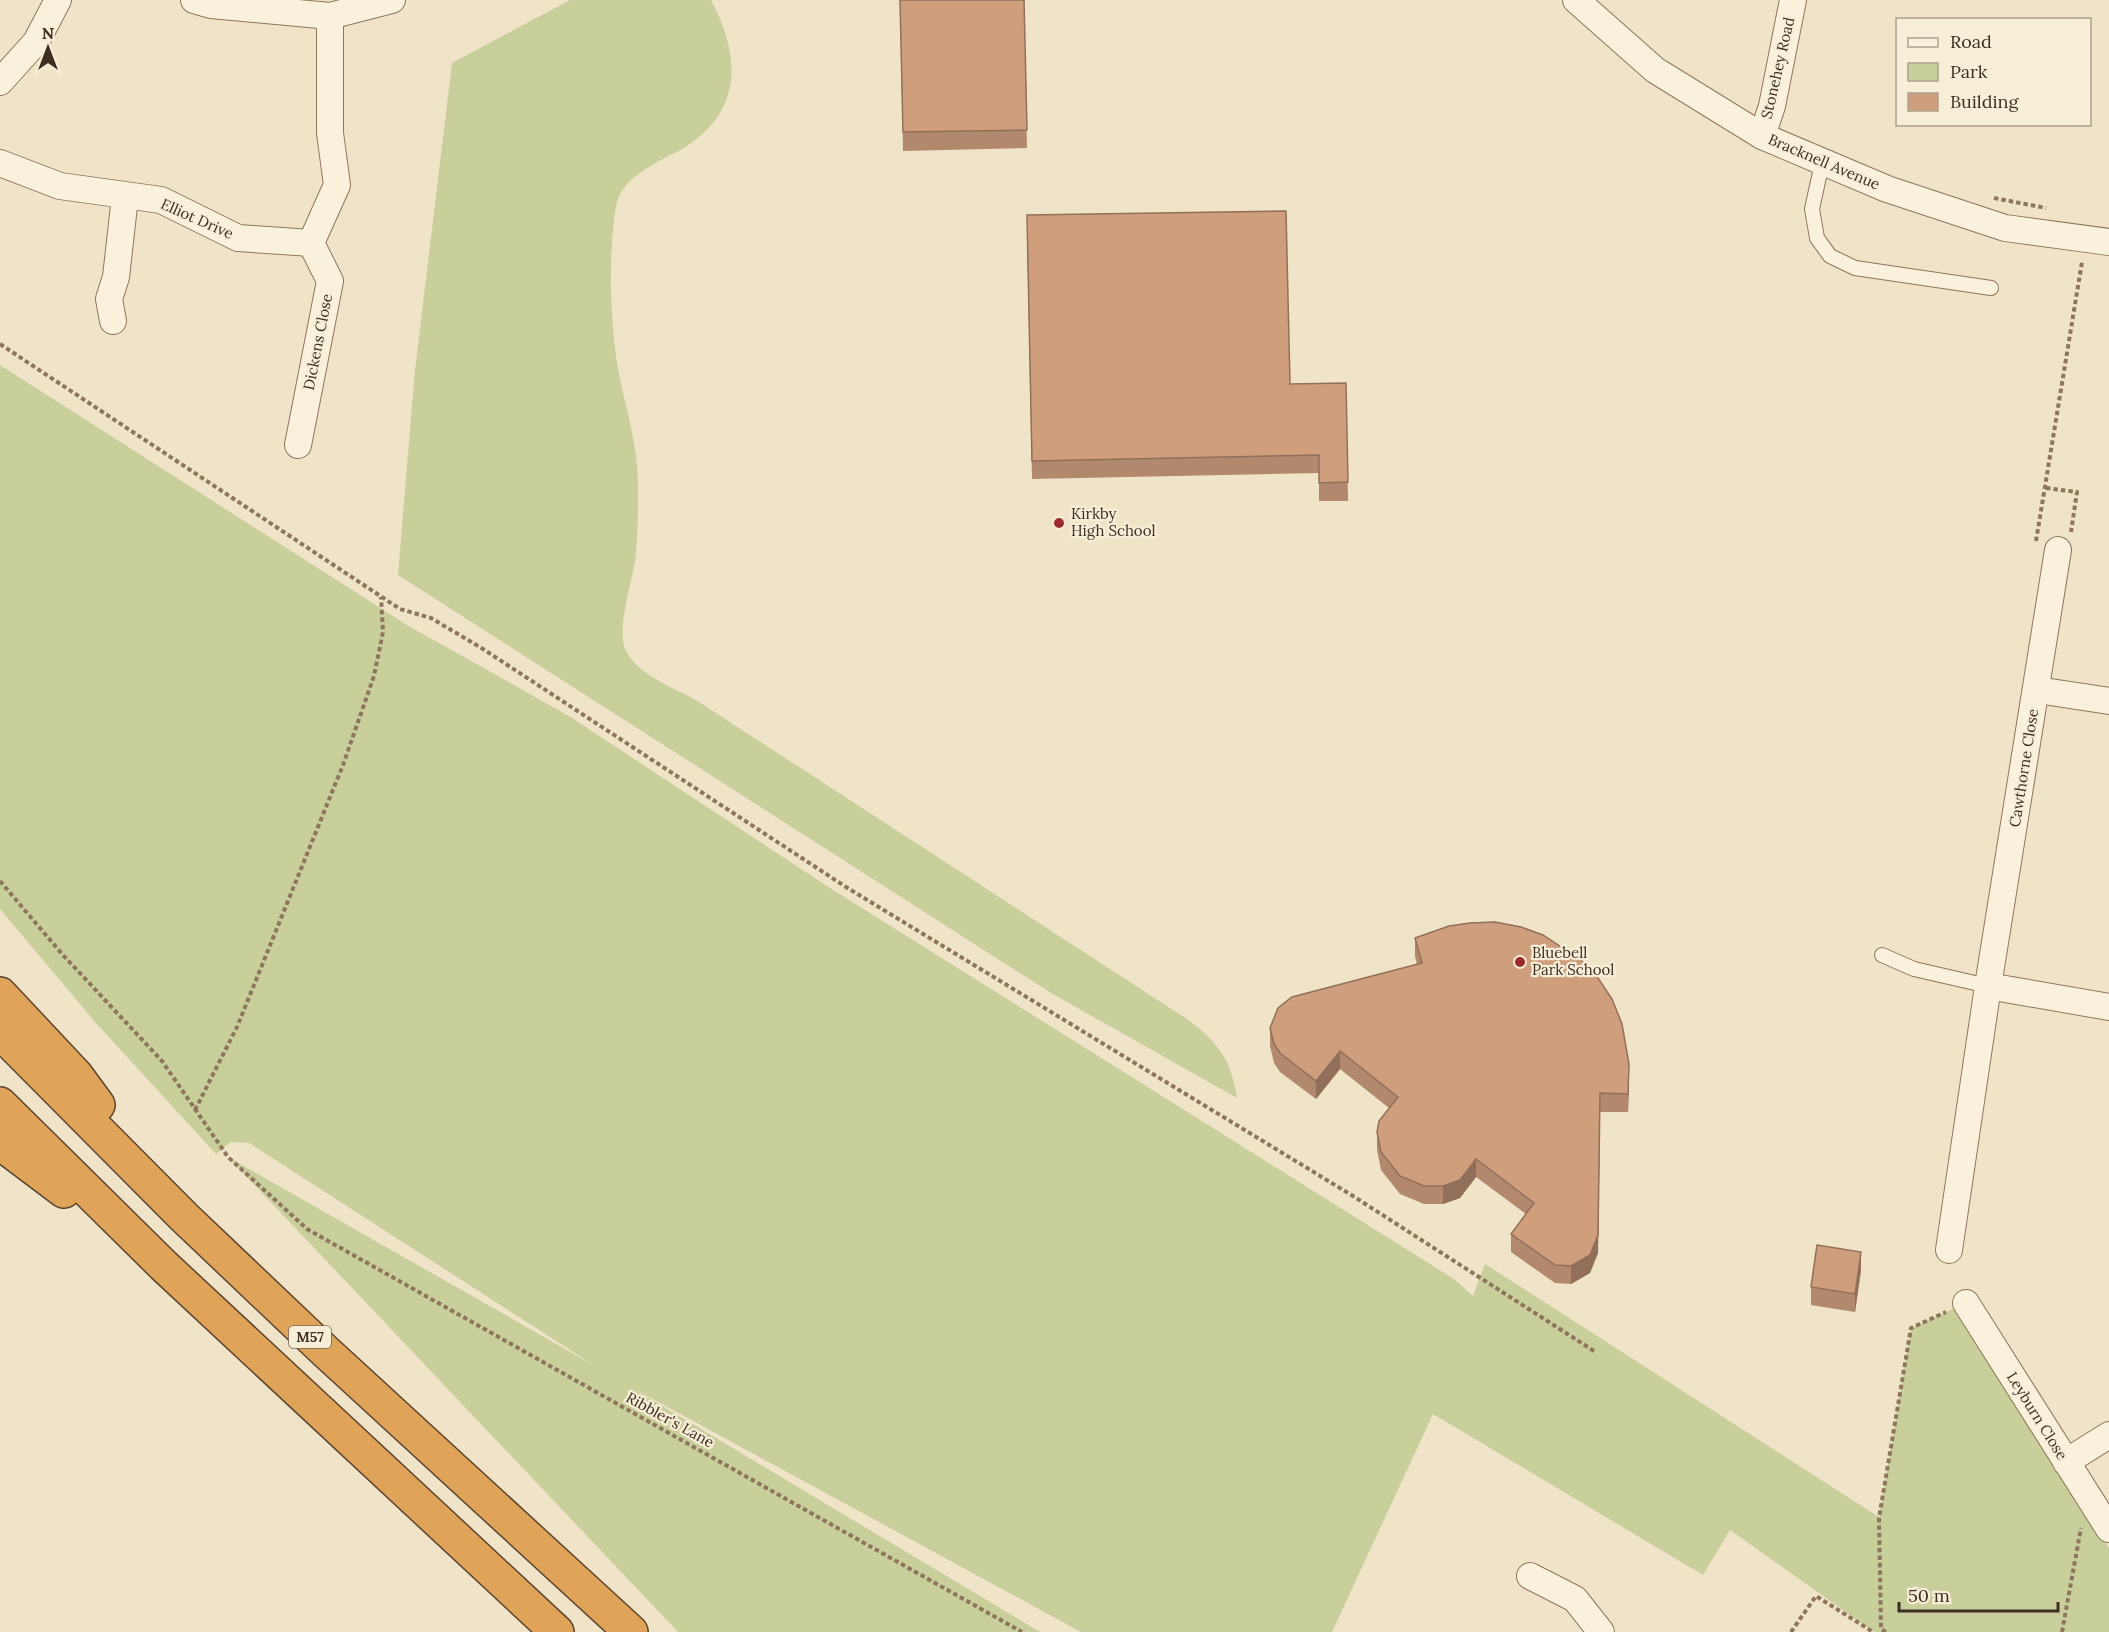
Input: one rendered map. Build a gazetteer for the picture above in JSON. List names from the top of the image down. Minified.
{"streets":{"highway":["M57"],"street":["Stonehey Road","Bracknell Avenue","Elliot Drive","Dickens Close","Cawthorne Close","Leyburn Close"],"path":["Ribbler's Lane"]},"crossings":[["Stonehey Road","Bracknell Avenue"],["Elliot Drive","Dickens Close"]],"places":["Kirkby High School","Bluebell Park School"],"legend":["Road","Park","Building"],"scale_bar":"50 m","north":"top"}
